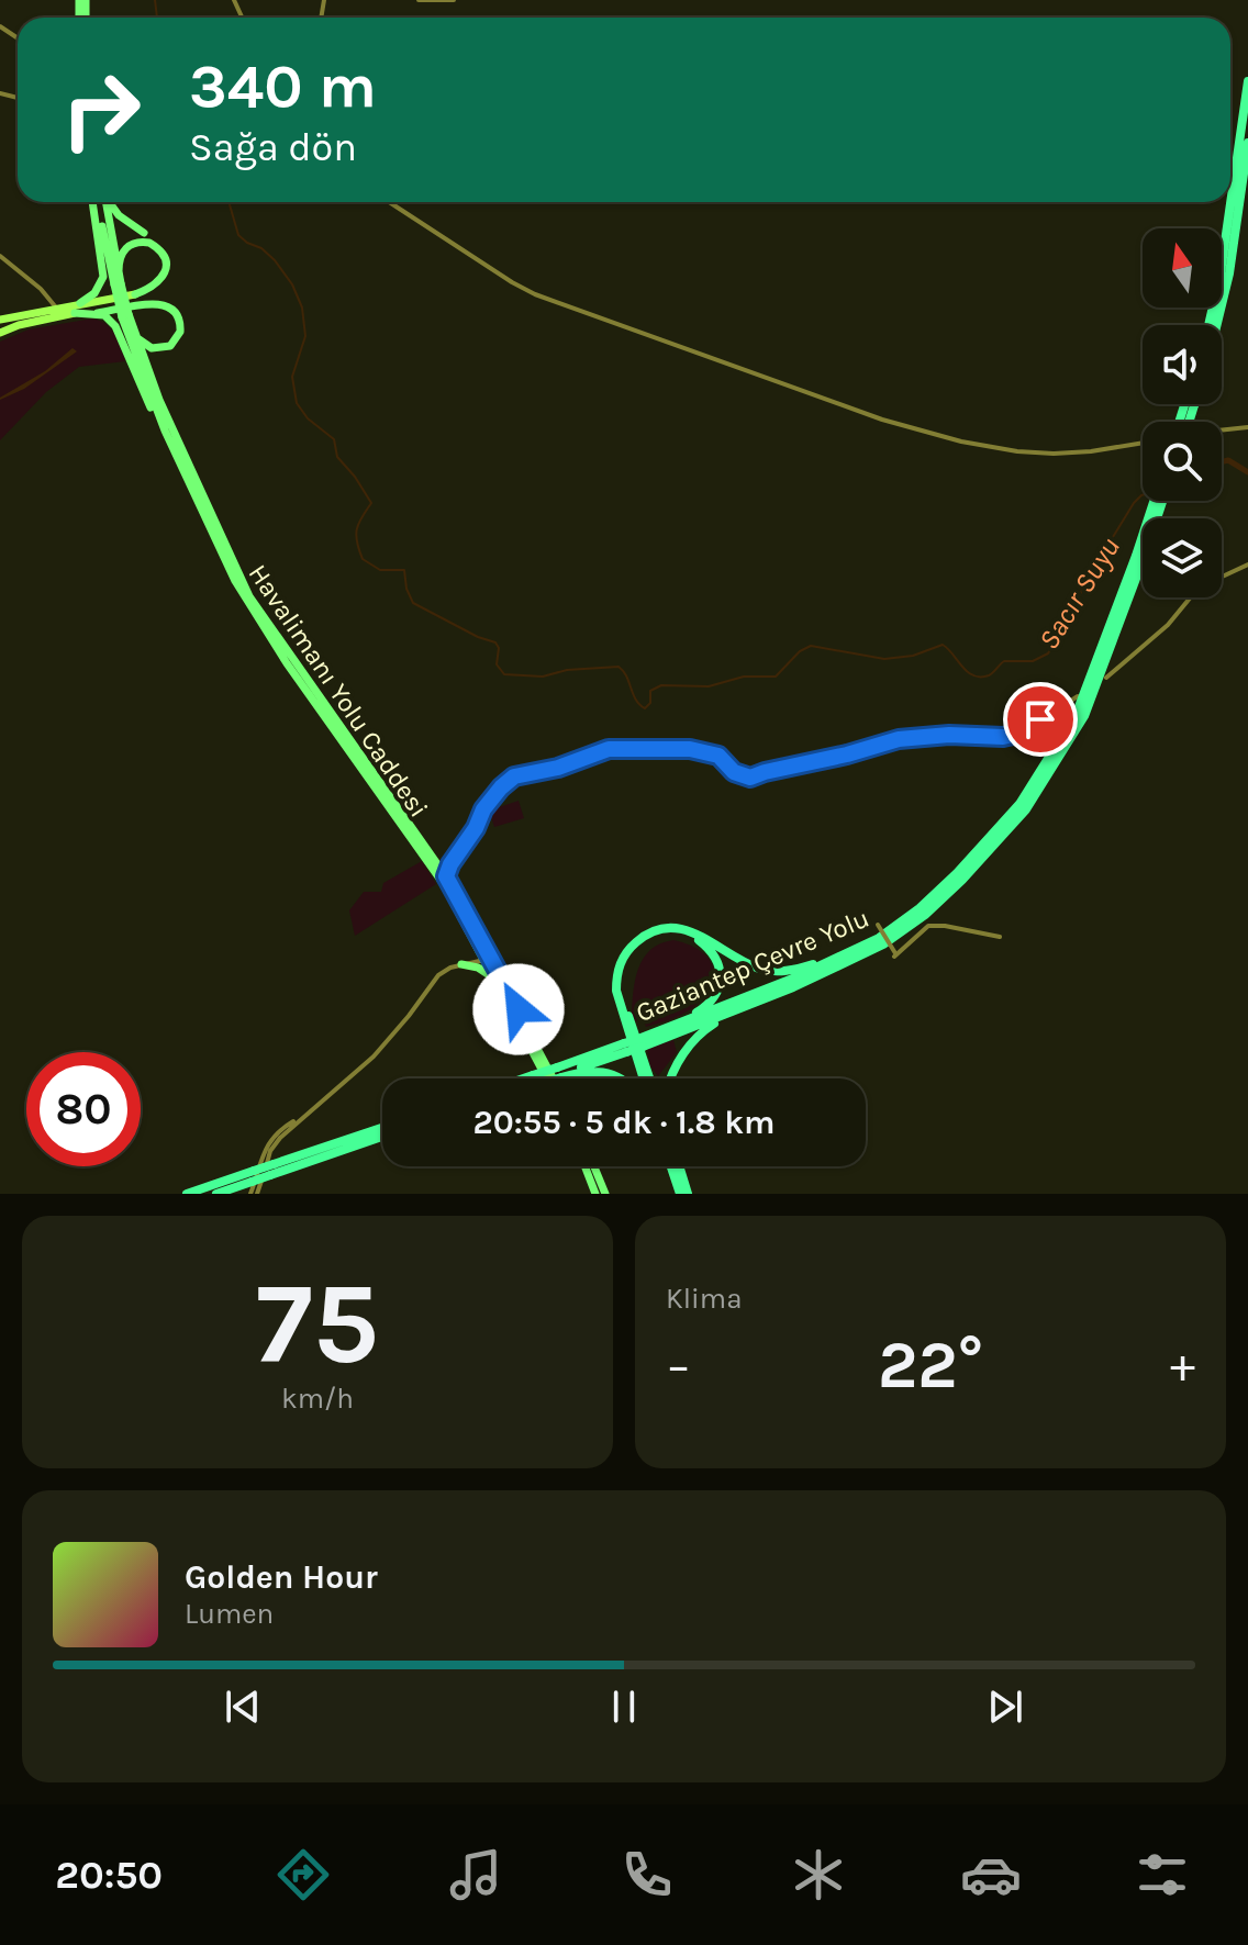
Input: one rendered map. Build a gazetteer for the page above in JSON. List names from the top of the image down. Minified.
{"streets":{"highway":["Havalimanı Yolu Caddesi","Gaziantep Çevre Yolu"]},"water":["Sacır Suyu"],"north":"top","page":{"turn":["340 m","Sağa dön"],"limit":"80","trip":"20:55 · 5 dk · 1.8 km","tile":[["75","km/h"],"Klima"],"heat":["−","22°","+"],"song":["Golden Hour","Lumen"],"tabs":"20:50"}}
